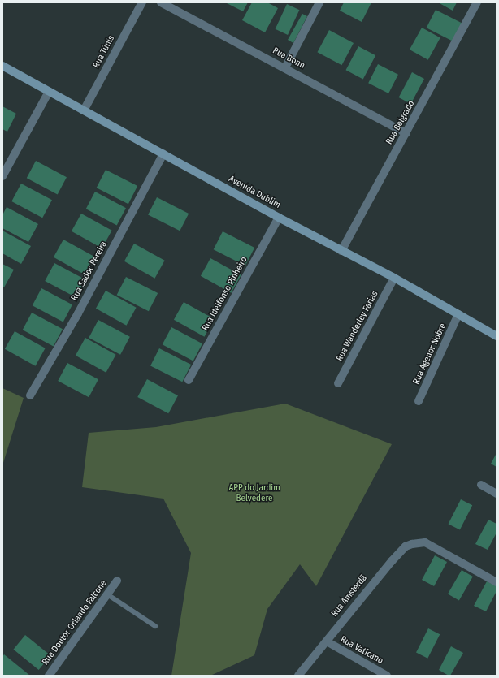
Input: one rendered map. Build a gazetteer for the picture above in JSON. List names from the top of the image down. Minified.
{"streets":{"street":["Rua Túnis","Rua Bonn","Rua Belgrado","Avenida Dublim","Rua Sadoc Pereira","Rua Idelfonso Pinheiro","Rua Wanderley Farias","Rua Agenor Nobre","Rua Amsterdã","Rua Doutor Orlando Falcone","Rua Vaticano"]},"crossings":[["Rua Túnis","Avenida Dublim"],["Rua Bonn","Rua Belgrado"],["Rua Belgrado","Avenida Dublim"],["Avenida Dublim","Rua Sadoc Pereira"],["Avenida Dublim","Rua Idelfonso Pinheiro"],["Avenida Dublim","Rua Wanderley Farias"],["Avenida Dublim","Rua Agenor Nobre"],["Rua Amsterdã","Rua Vaticano"]],"parks":["APP do Jardim Belvedere"]}
